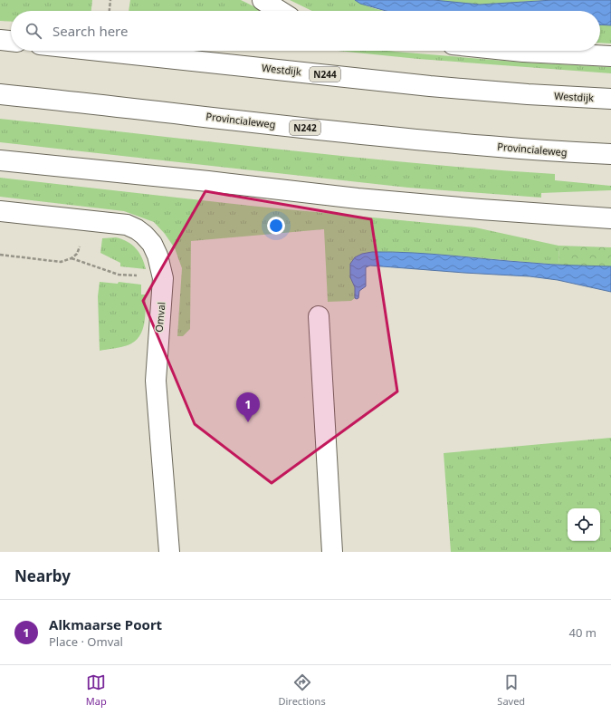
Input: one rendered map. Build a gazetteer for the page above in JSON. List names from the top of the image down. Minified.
{"streets":{"main road":["Westdijk","N244","Provincialeweg","N242","Omval"]},"page":{"search":"Search here","pins":"1","heading":"Nearby","list":[{"mark":"1","name":"Alkmaarse Poort","note":"Place · Omval","value":"40 m"}],"nav":["Map","Directions","Saved"]}}
